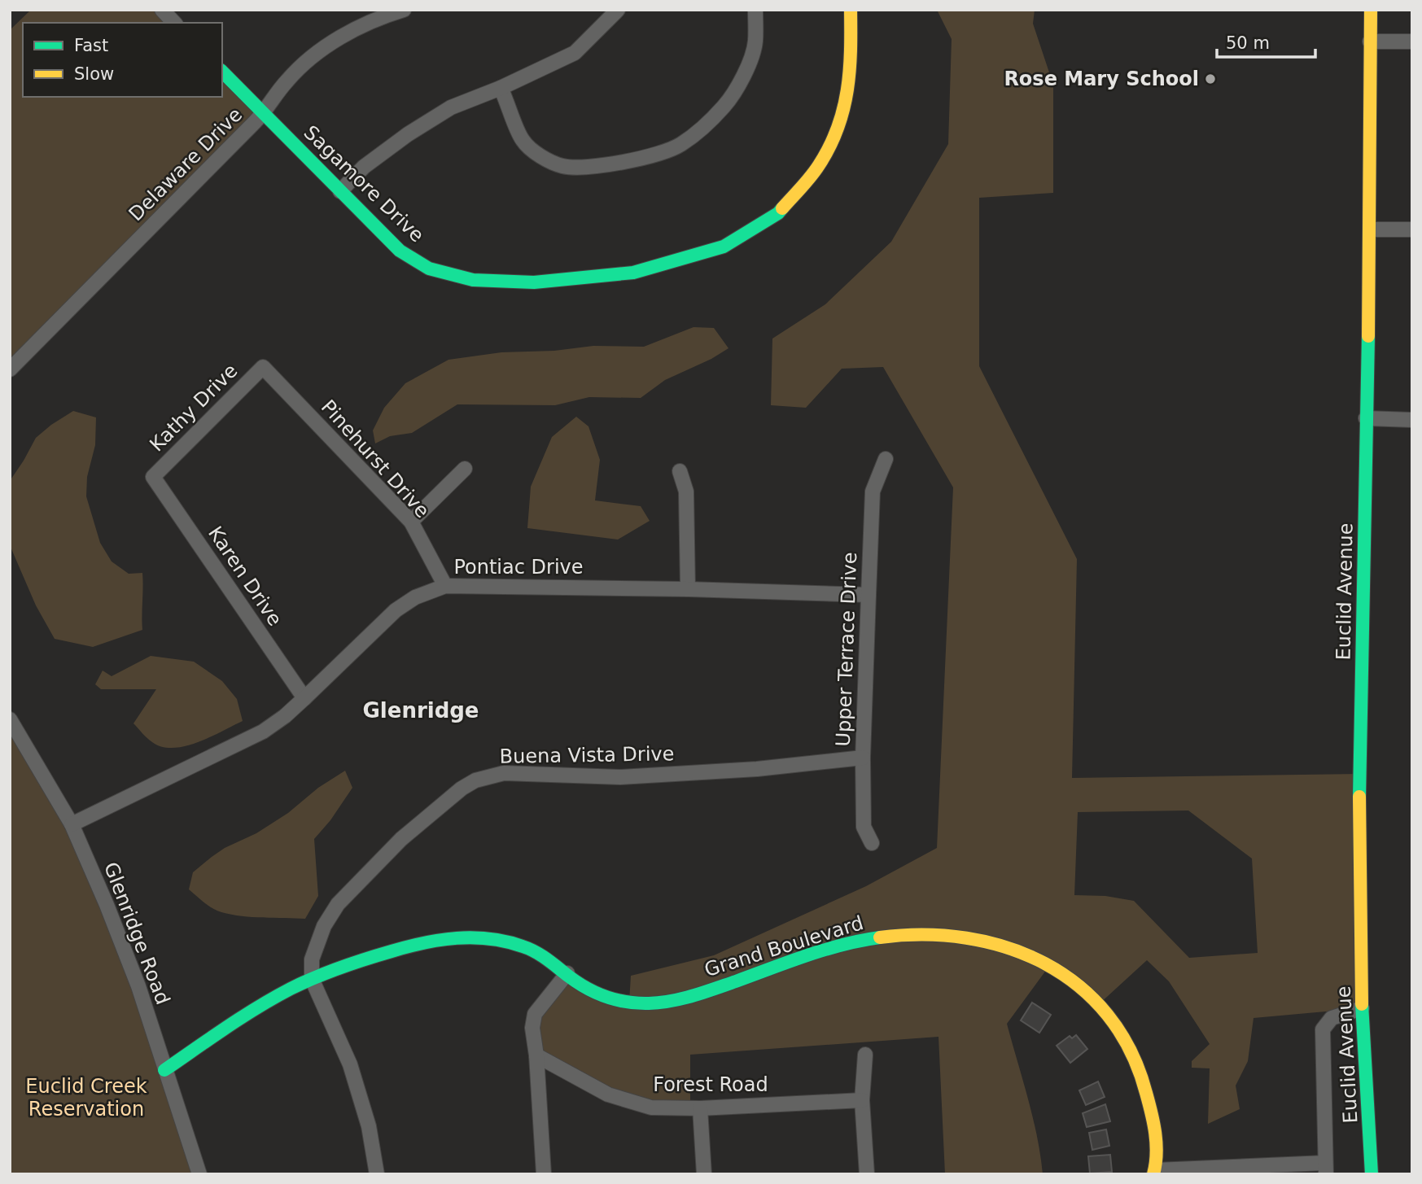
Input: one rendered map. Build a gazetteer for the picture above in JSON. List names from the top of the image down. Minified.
{"streets":{"street":["Delaware Drive","Sagamore Drive","Kathy Drive","Pinehurst Drive","Pontiac Drive","Karen Drive","Euclid Avenue","Upper Terrace Drive","Buena Vista Drive","Glenridge Road","Grand Boulevard","Forest Road"]},"crossings":[["Delaware Drive","Sagamore Drive"],["Kathy Drive","Pinehurst Drive"],["Kathy Drive","Karen Drive"],["Pinehurst Drive","Pontiac Drive"],["Pontiac Drive","Karen Drive"],["Pontiac Drive","Upper Terrace Drive"],["Pontiac Drive","Glenridge Road"],["Euclid Avenue","Grand Boulevard"],["Upper Terrace Drive","Buena Vista Drive"],["Buena Vista Drive","Grand Boulevard"],["Glenridge Road","Grand Boulevard"]],"districts":["Glenridge"],"parks":["Euclid Creek Reservation"],"places":["Rose Mary School"],"legend":["Fast","Slow"],"scale_bar":"50 m"}
